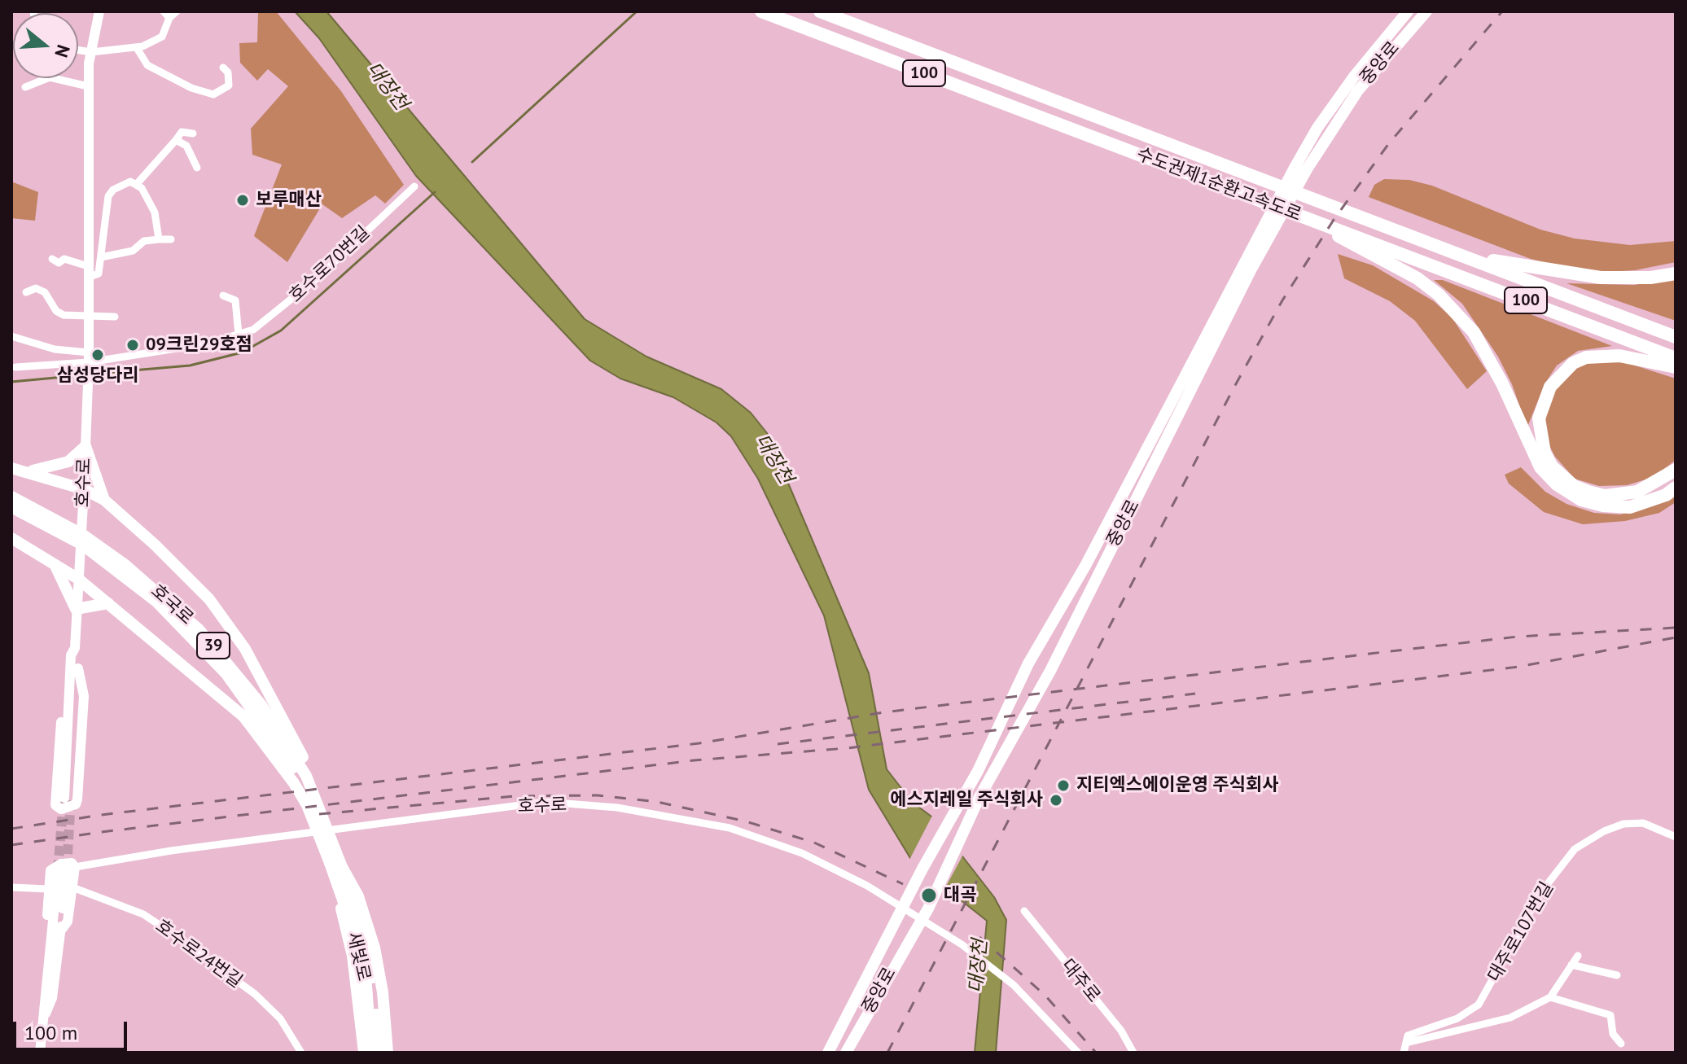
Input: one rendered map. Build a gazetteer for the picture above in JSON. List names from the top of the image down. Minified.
{"streets":{"highway":["100","수도권제1순환고속도로"],"main road":["중앙로","호수로","호국로","39","새빛로"],"street":["호수로70번길","대주로107번길","호수로24번길","대주로"]},"crossings":[["100","수도권제1순환고속도로"],["호수로70번길","호수로"],["호국로","39"],["39","새빛로"]],"water":["대장천"],"places":["보루매산","09크린29호점","삼성당다리","지티엑스에이운영 주식회사","에스지레일 주식회사","대곡"],"scale_bar":"100 m","north":"right"}
